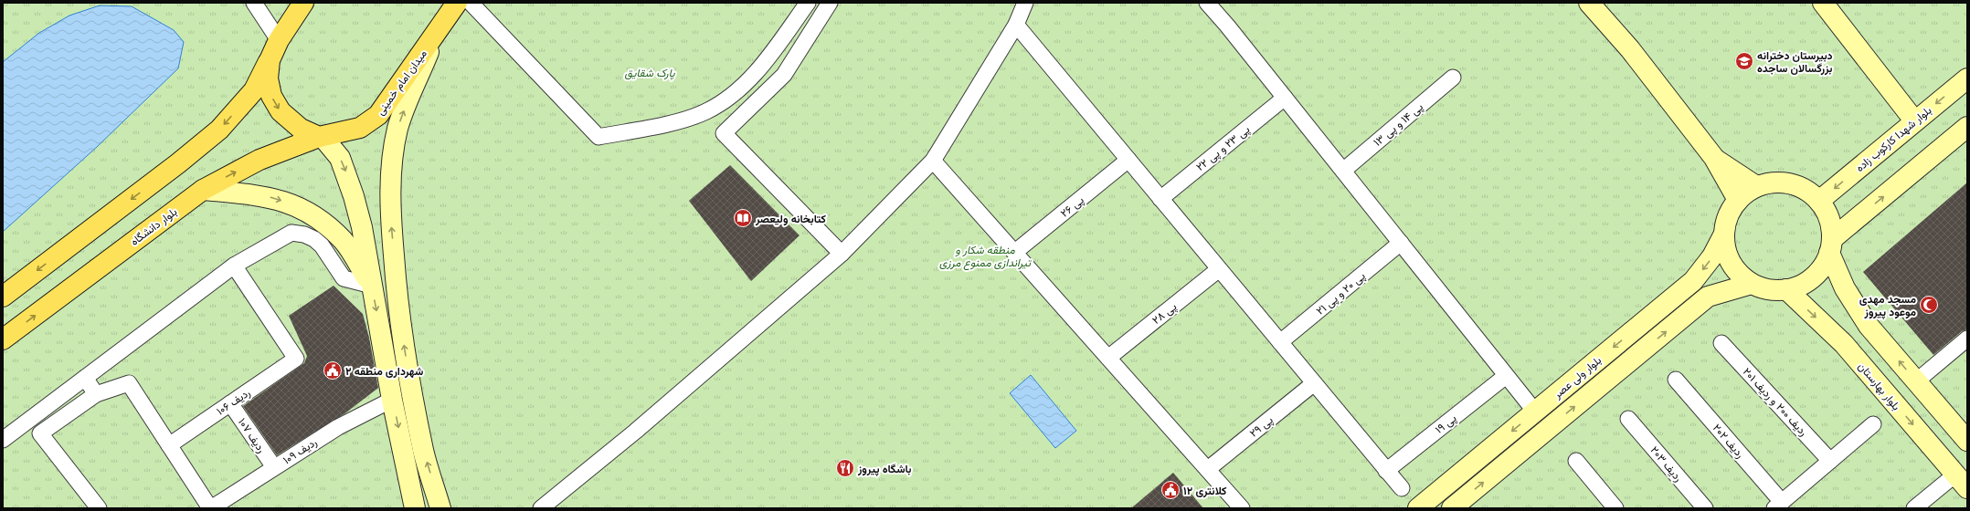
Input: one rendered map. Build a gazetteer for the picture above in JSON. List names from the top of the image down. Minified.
{"streets":{"main road":["میدان امام خمینی","بلوار دانشگاه"],"street":["پی ۱۴ و پی ۱۳","بلوار شهدا کارکوب زاده","پی ۲۳ و پی ۲۲","پی ۲۶","پی ۲۰ و پی ۲۱","پی ۲۸","بلوار ولی عصر","بلوار بهارستان","ردیف ۱۰۶","ردیف ۲۰۰ و ردیف ۲۰۱","پی ۱۹","پی ۲۹","ردیف ۱۰۷","ردیف ۲۰۲","ردیف ۱۰۹","ردیف ۲۰۳"]},"crossings":[["میدان امام خمینی","بلوار دانشگاه"],["بلوار شهدا کارکوب زاده","بلوار ولی عصر"],["بلوار شهدا کارکوب زاده","بلوار بهارستان"],["بلوار ولی عصر","بلوار بهارستان"],["ردیف ۱۰۶","ردیف ۱۰۷"],["ردیف ۱۰۷","ردیف ۱۰۹"]],"parks":["پارک شقایق","منطقه شکار و تیراندازی ممنوع مرزی"],"places":{"school or university":["دبیرستان دخترانه بزرگسالان ساجده"],"library":["کتابخانه ولیعصر"],"mosque":["مسجد مهدی موعود پیروز"],"public building":["شهرداری منطقه ۲","کلانتری ۱۲"],"restaurant":["باشگاه پیروز"]}}
